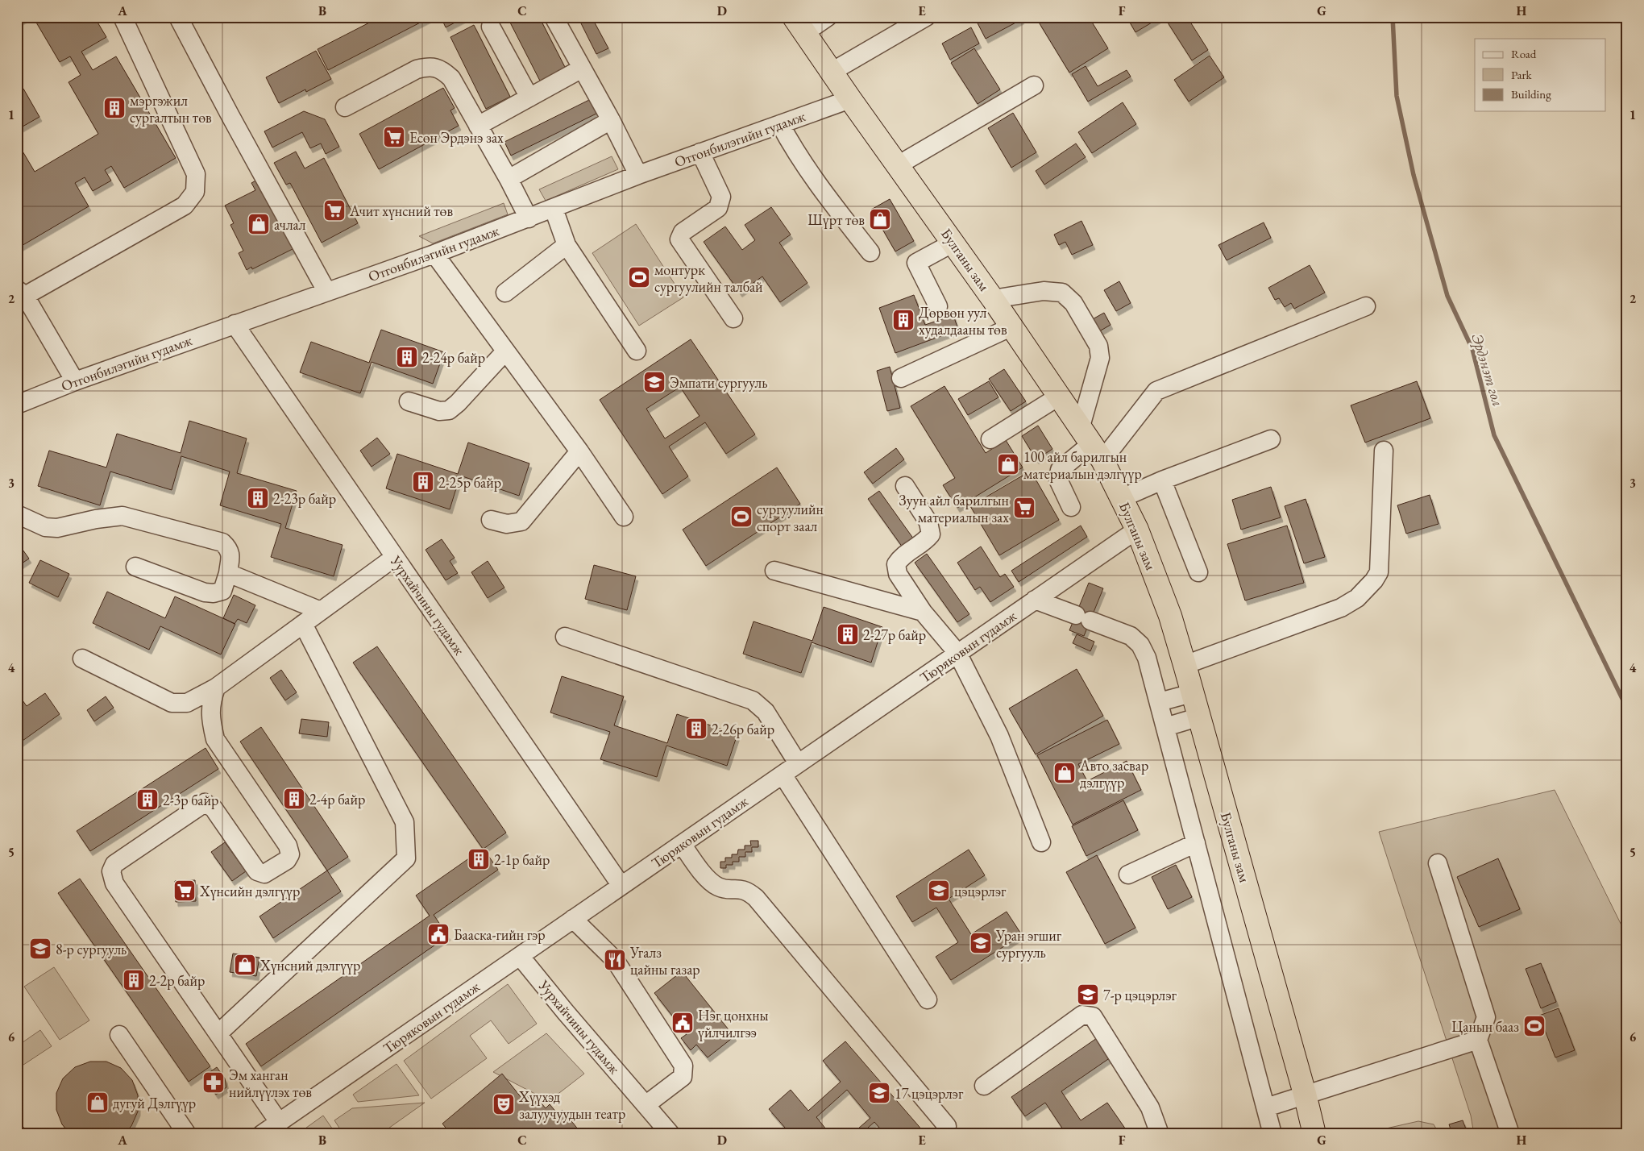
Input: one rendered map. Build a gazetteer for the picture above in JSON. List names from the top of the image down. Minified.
{"streets":{"highway":["Булганы зам"],"street":["Отгонбилэгийн гудамж","Уурхайчины гудамж","Тюряковын гудамж"]},"crossings":[["Отгонбилэгийн гудамж","Булганы зам"],["Отгонбилэгийн гудамж","Уурхайчины гудамж"],["Булганы зам","Тюряковын гудамж"],["Уурхайчины гудамж","Тюряковын гудамж"]],"water":["Эрдэнэт гол"],"places":{"building":["мэргэжил сургалтын төв","Дөрвөн уул худалдааны төв","2-24р байр","2-25р байр","2-23р байр","2-27р байр","2-26р байр","2-4р байр","2-3р байр","2-1р байр","2-2р байр"],"supermarket":["Есөн Эрдэнэ зах","Ачит хүнсний төв","Зуун айл барилгын материалын зах","Хүнсийн дэлгүүр"],"shop":["Шүрт төв","ачлал","100 айл барилгын материалын дэлгүүр","Авто засвар дэлгүүр","Хүнсний дэлгүүр","дугуй Дэлгүүр"],"sports":["монтурк сургуулийн талбай","сургуулийн спорт заал","Цанын бааз"],"school or university":["Эмпати сургууль","цэцэрлэг","Уран эгшиг сургууль","8-р сургууль","7-р цэцэрлэг","17 цэцэрлэг"],"public building":["Бааска-гийн гэр","Нэг цонхны үйлчилгээ"],"restaurant":["Угалз цайны газар"],"pharmacy":["Эм ханган нийлүүлэх төв"],"theatre":["Хүүхэд залуучуудын театр"]},"legend":["Road","Park","Building"],"grid":{"columns":["A","B","C","D","E","F","G","H"],"rows":["1","2","3","4","5","6"]}}
